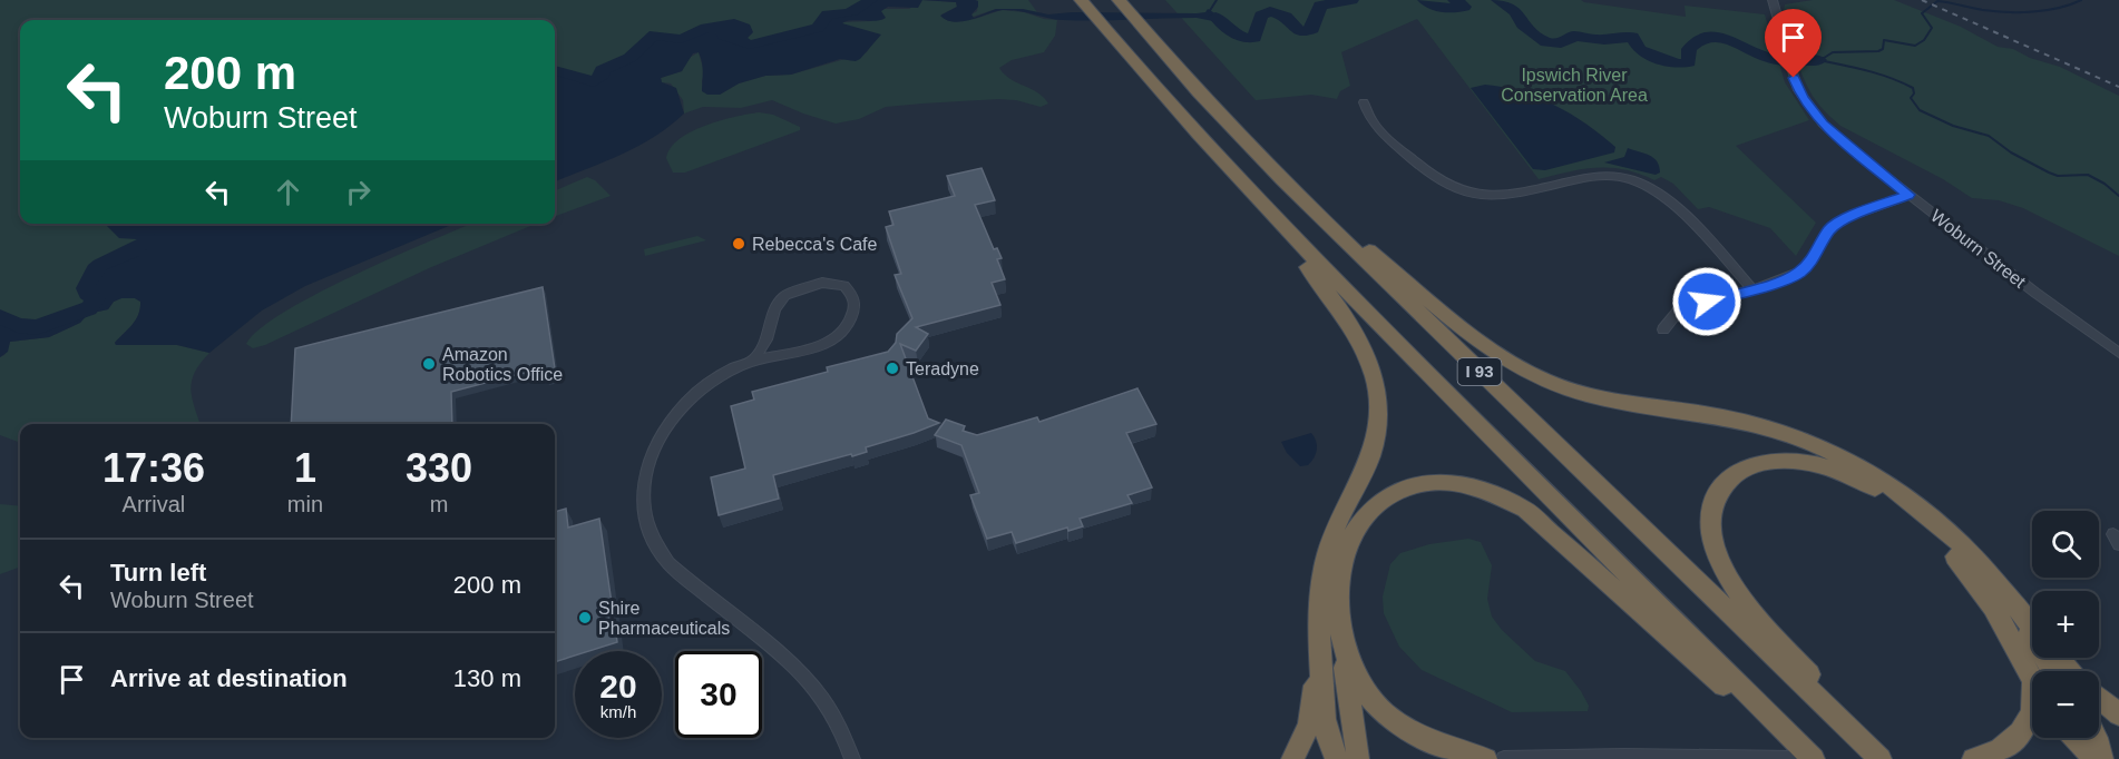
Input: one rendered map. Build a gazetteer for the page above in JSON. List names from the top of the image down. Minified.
{"streets":{"highway":["I 93"],"street":["Woburn Street"]},"parks":["Ipswich River Conservation Area"],"places":["Rebecca's Cafe","Amazon Robotics Office","Teradyne","Shire Pharmaceuticals"],"page":{"turn":["200 m","Woburn Street"],"eta":["17:36","Arrival","1","min","330","m"],"map_buttons":["+","−"],"list":[{"name":"Turn left","note":"Woburn Street","value":"200 m"},{"name":"Arrive at destination","value":"130 m"}],"speed":"20 km/h","limit":"30"}}
